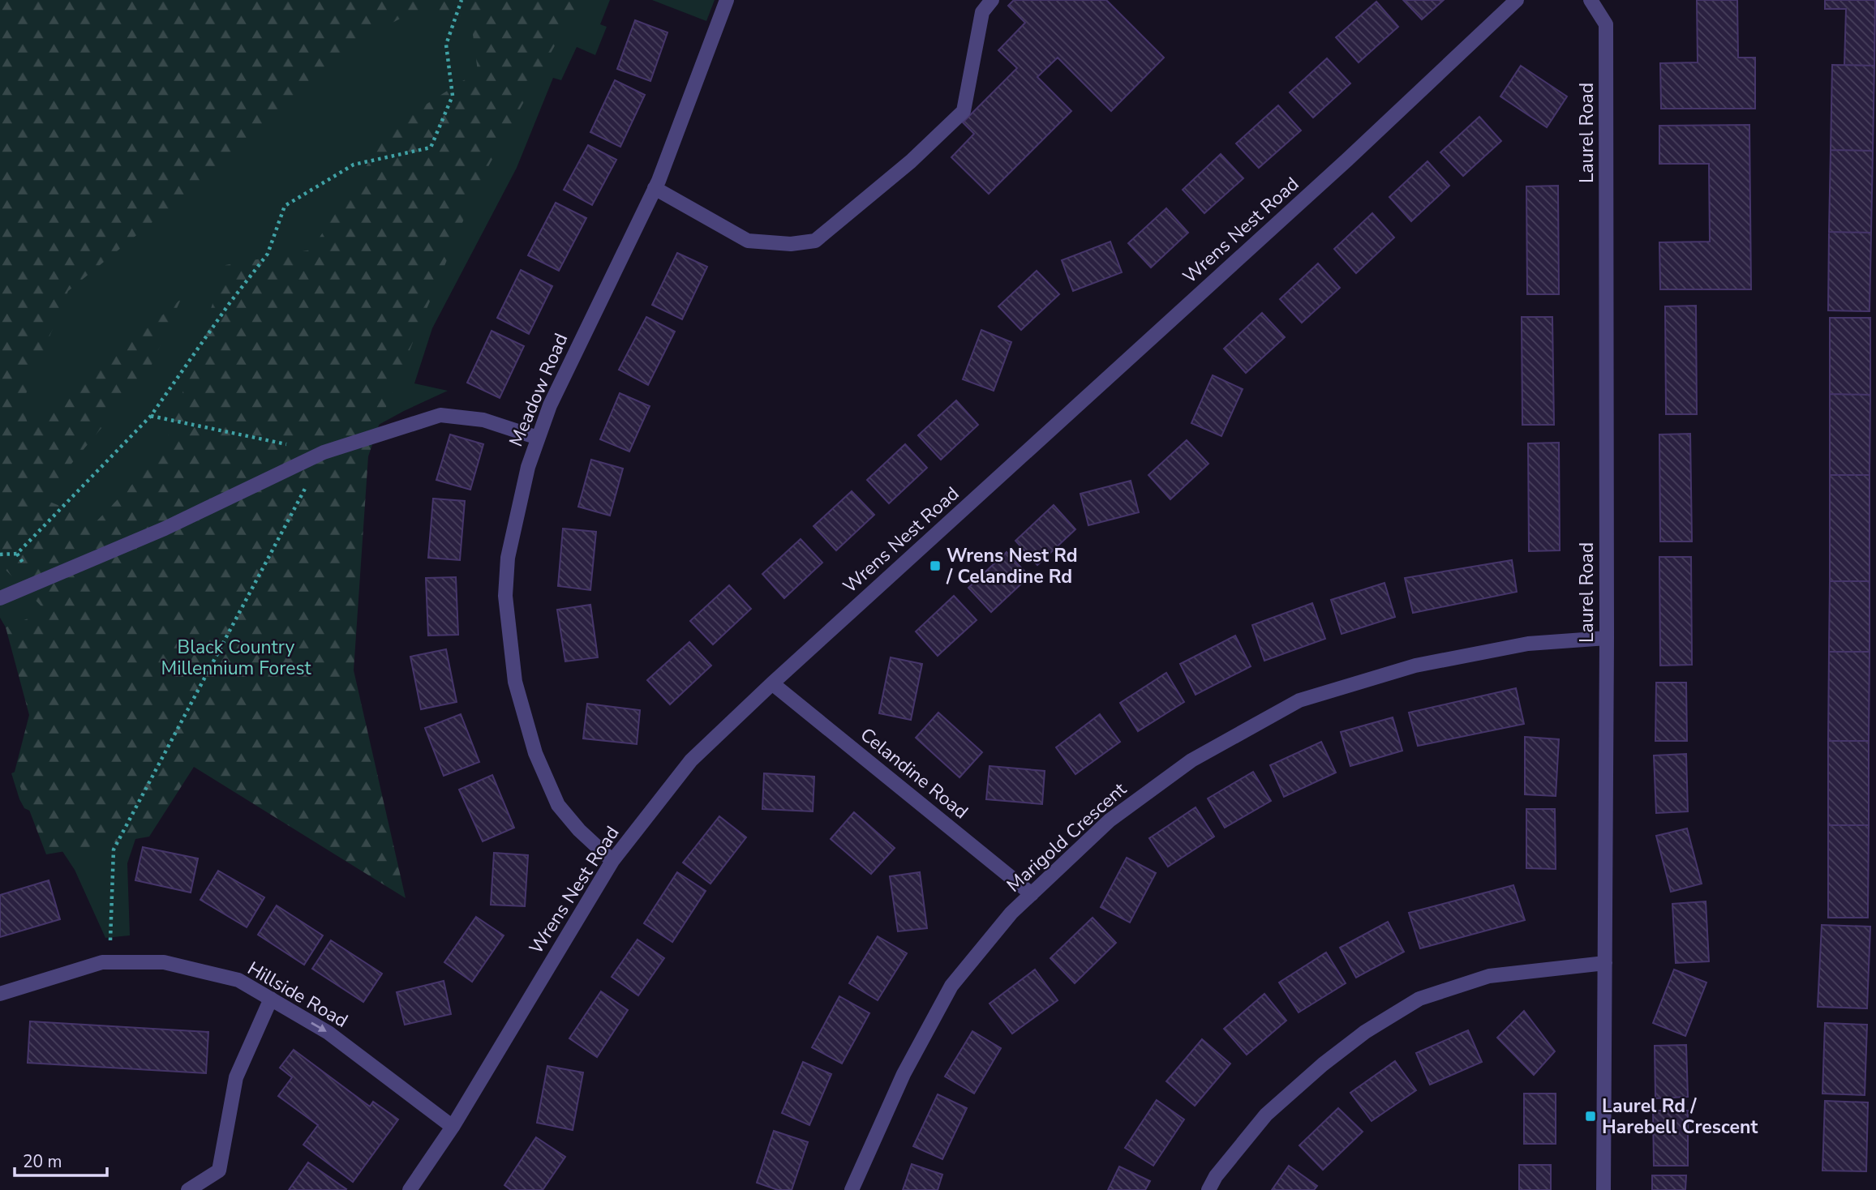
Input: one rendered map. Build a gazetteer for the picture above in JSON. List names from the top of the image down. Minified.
{"streets":{"street":["Laurel Road","Wrens Nest Road","Meadow Road","Celandine Road","Marigold Crescent","Hillside Road"]},"crossings":[["Laurel Road","Marigold Crescent"],["Wrens Nest Road","Meadow Road"],["Wrens Nest Road","Celandine Road"],["Wrens Nest Road","Hillside Road"],["Celandine Road","Marigold Crescent"]],"one_way":["Hillside Road"],"parks":["Black Country Millennium Forest"],"places":{"transit":["Wrens Nest Rd / Celandine Rd","Laurel Rd / Harebell Crescent"]},"scale_bar":"20 m"}
